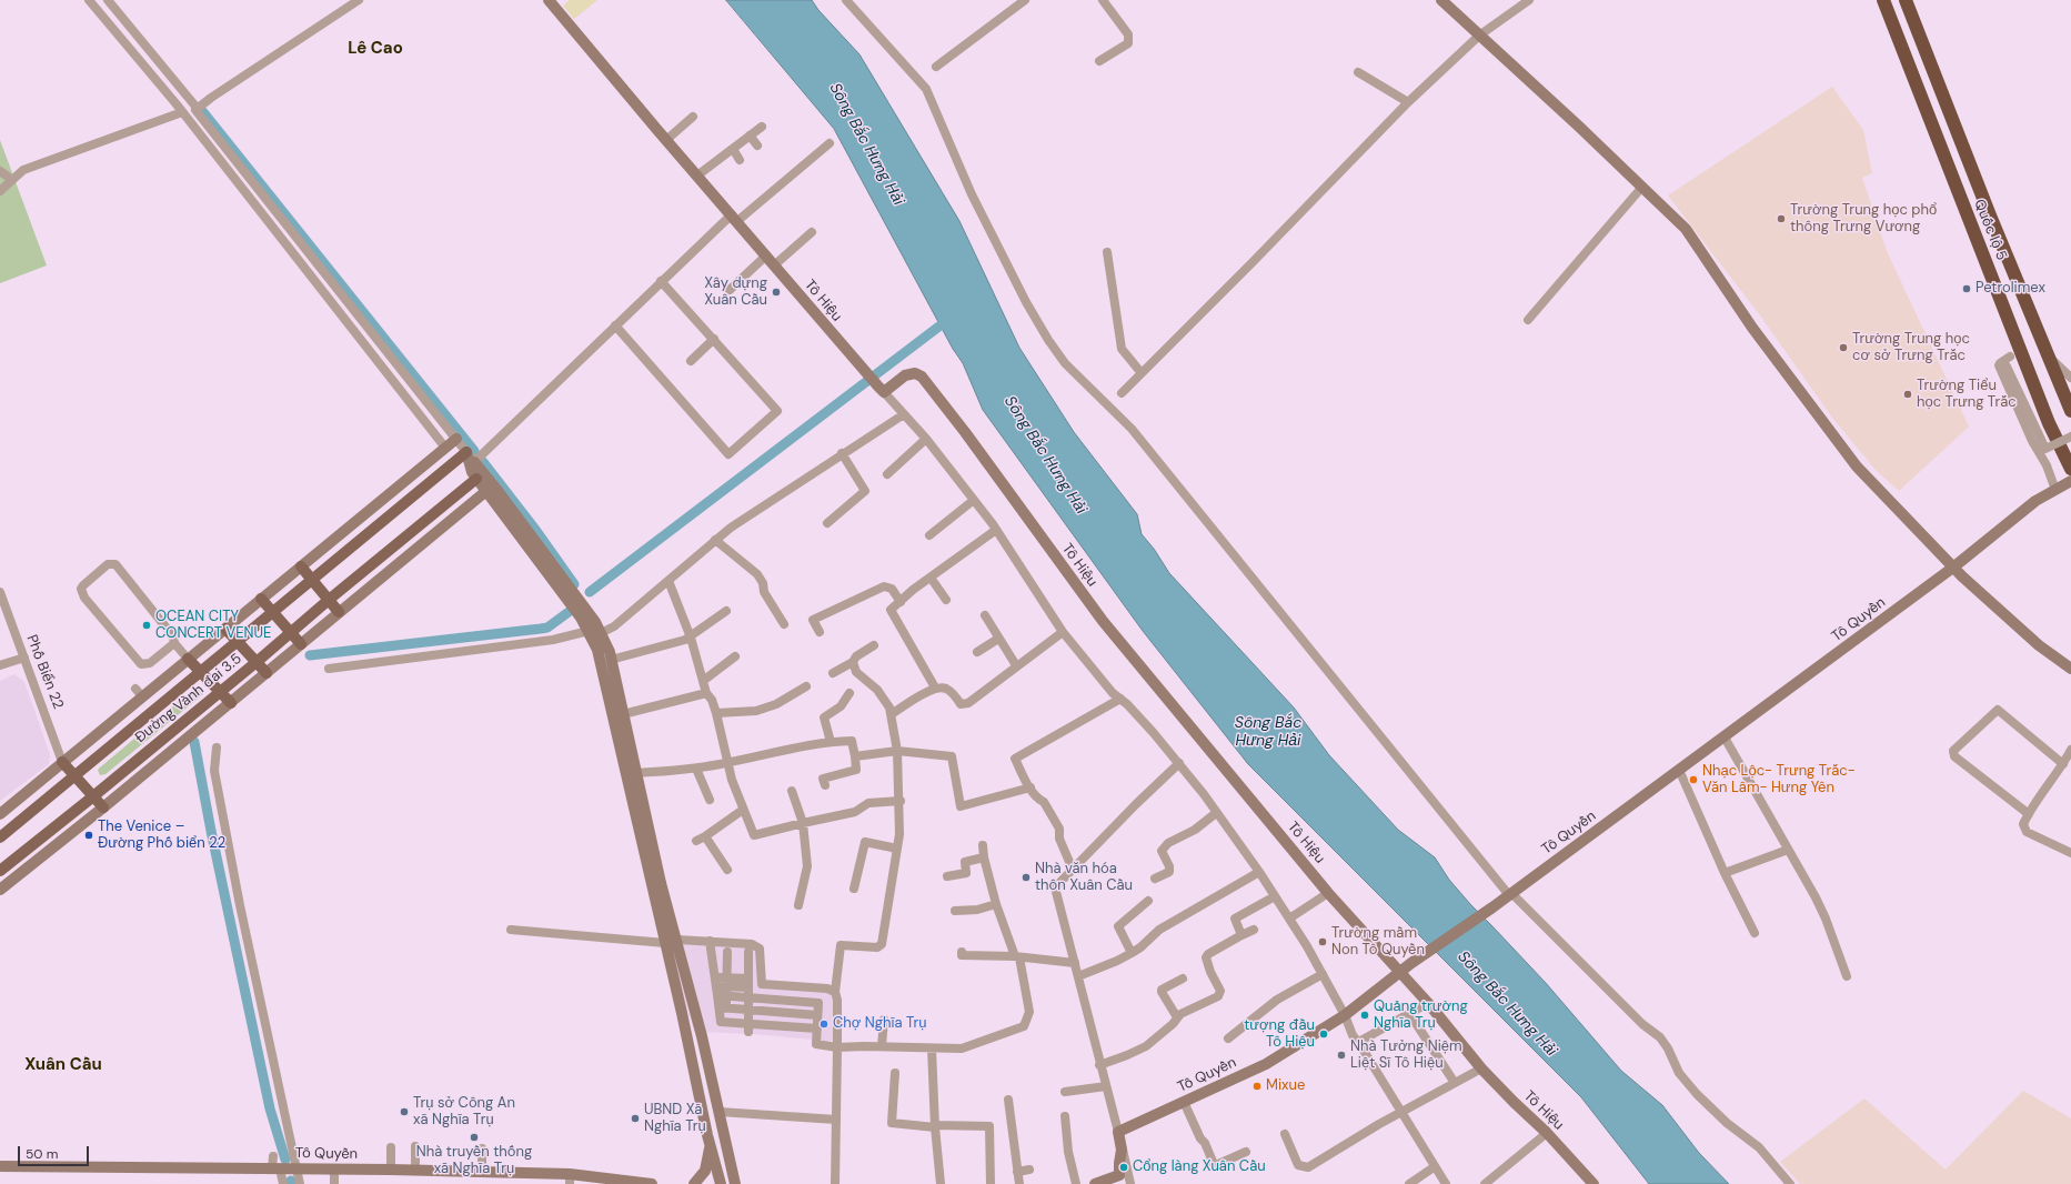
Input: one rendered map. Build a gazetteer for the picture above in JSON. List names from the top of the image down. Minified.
{"streets":{"highway":["Quốc lộ 5"],"main road":["Tô Hiệu","Tô Quyền","Đường Vành đai 3.5"],"street":["Phố Biển 22"]},"crossings":[["Tô Hiệu","Tô Quyền"]],"districts":["Lê Cao","Xuân Cầu"],"water":["Sông Bắc Hưng Hải"],"places":["Trường Trung học phổ thông Trưng Vương","Petrolimex","Xây dựng Xuân Cầu","Trường Trung học cơ sở Trưng Trắc","Trường Tiểu học Trưng Trắc","OCEAN CITY CONCERT VENUE","Nhạc Lộc- Trưng Trắc- Văn Lâm- Hưng Yên","The Venice – Đường Phố biển 22","Nhà văn hóa thôn Xuân Cầu","Trường mầm Non Tô Quyền","Quảng trường Nghĩa Trụ","Chợ Nghĩa Trụ","tượng đầu Tô Hiệu","Nhà Tưởng Niệm Liệt Sĩ Tô Hiệu","Mixue","Trụ sở Công An xã Nghĩa Trụ","UBND Xã Nghĩa Trụ","Nhà truyền thống xã Nghĩa Trụ","Cổng làng Xuân Cầu"],"scale_bar":"50 m"}
